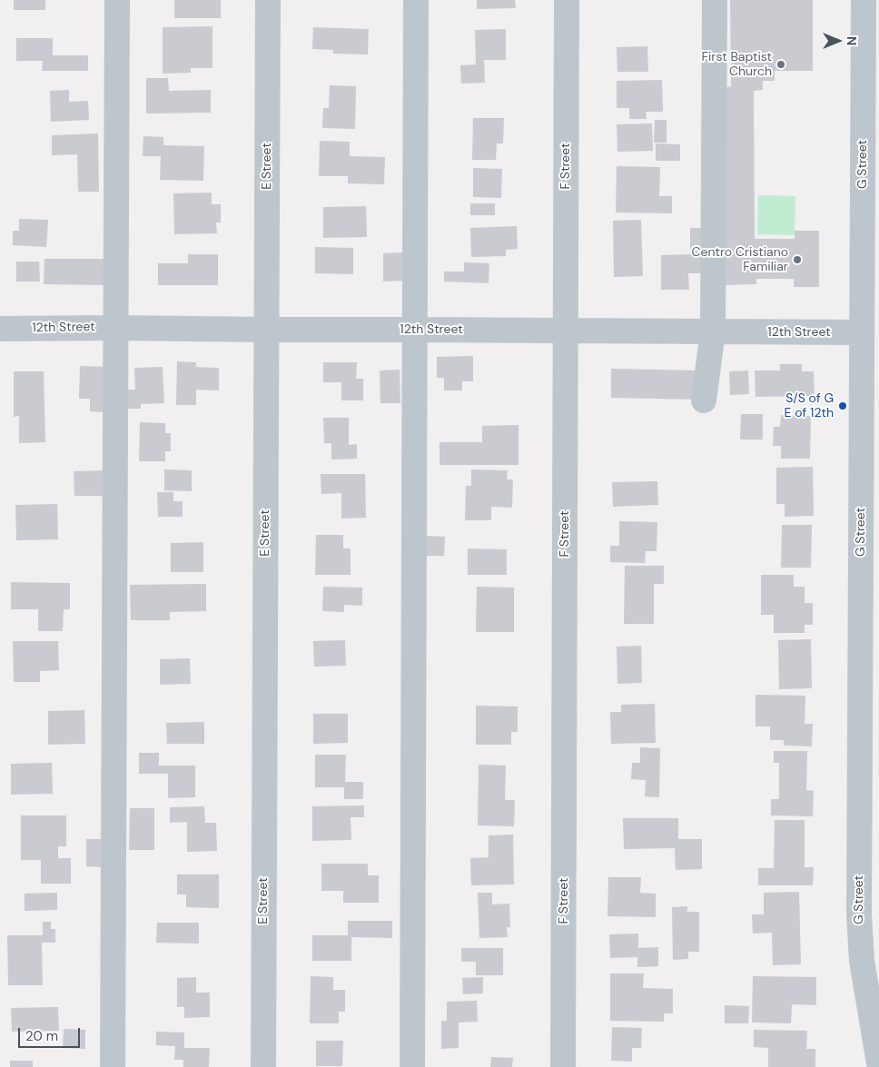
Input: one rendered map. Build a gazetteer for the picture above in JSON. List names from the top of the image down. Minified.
{"streets":{"street":["G Street","E Street","F Street","12th Street"]},"crossings":[["G Street","12th Street"],["E Street","12th Street"],["F Street","12th Street"]],"places":["First Baptist Church","Centro Cristiano Familiar","S/S of G E of 12th"],"scale_bar":"20 m","north":"right"}
